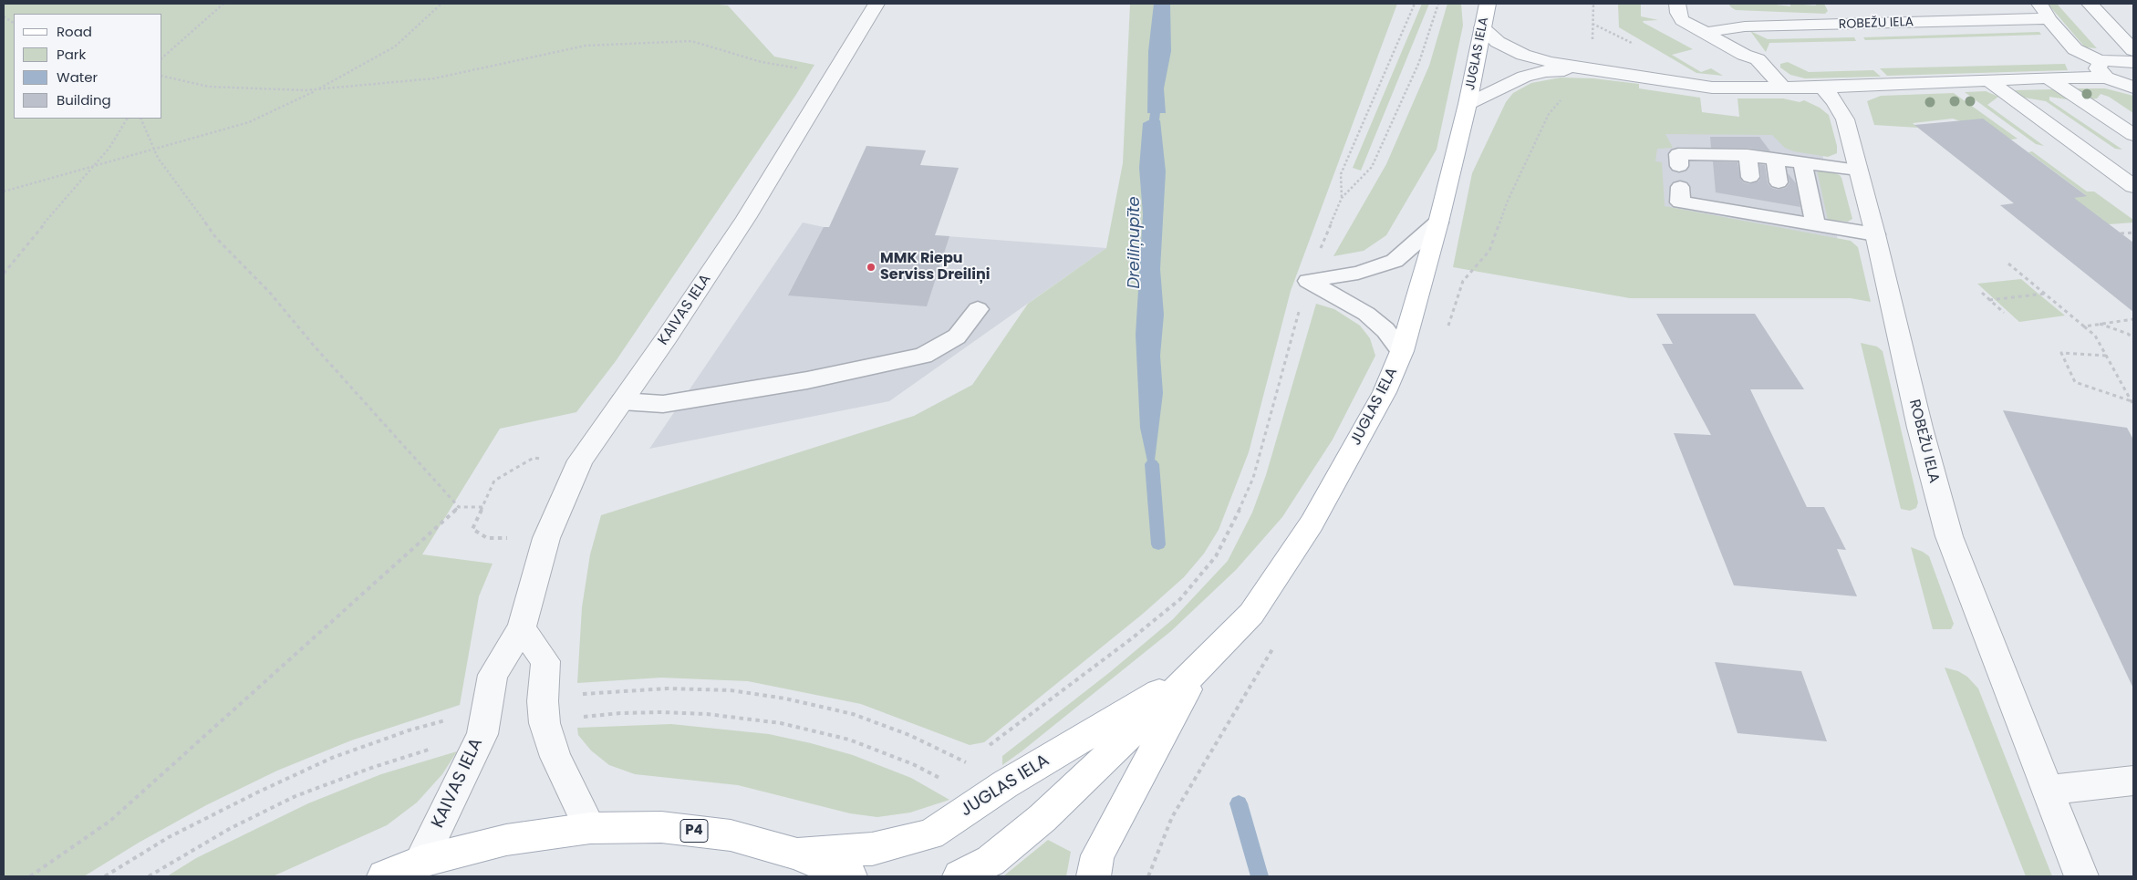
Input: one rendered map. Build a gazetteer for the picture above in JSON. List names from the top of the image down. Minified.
{"streets":{"main road":["JUGLAS IELA","P4"],"street":["ROBEŽU IELA","KAIVAS IELA"]},"crossings":[["JUGLAS IELA","P4"],["KAIVAS IELA","P4"]],"water":["Dreiliņupīte"],"places":["MMK Riepu Serviss Dreiliņi"],"legend":["Road","Park","Water","Building"]}
